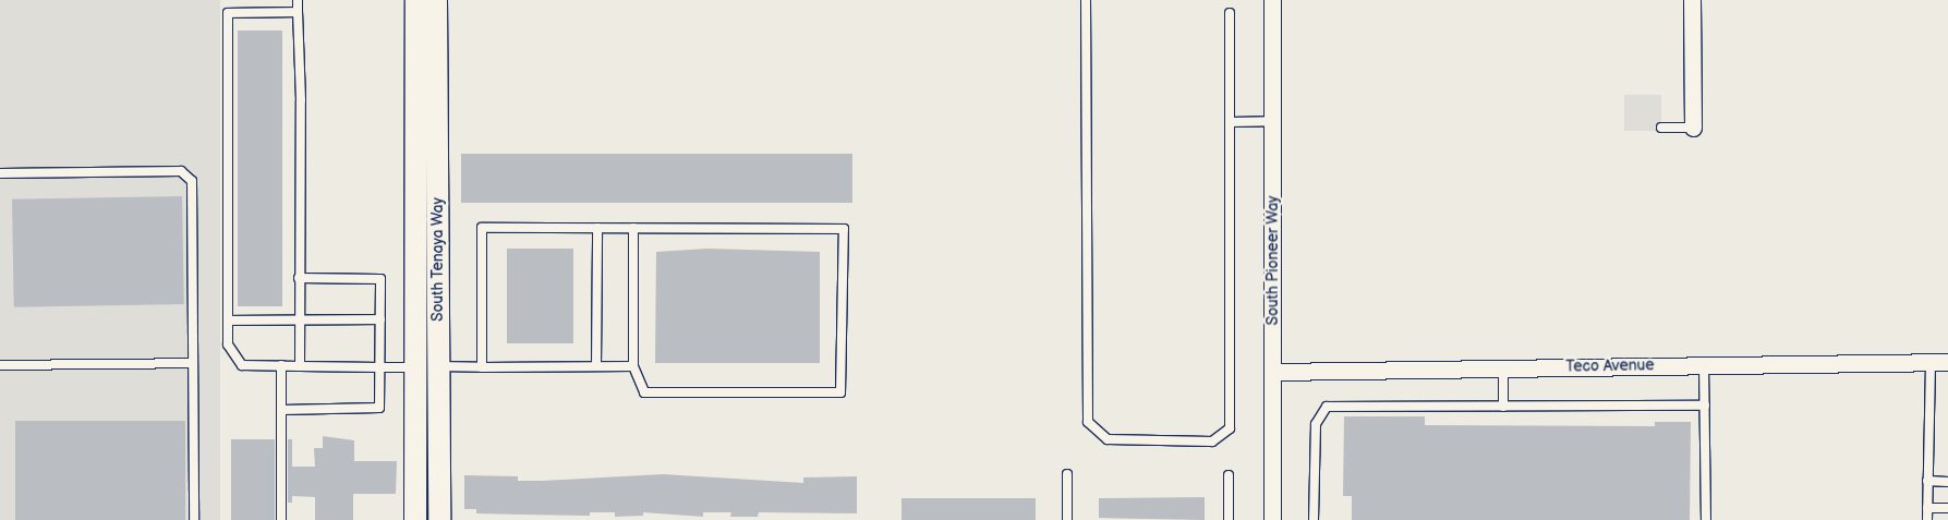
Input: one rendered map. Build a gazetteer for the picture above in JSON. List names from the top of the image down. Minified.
{"streets":{"street":["South Tenaya Way","South Pioneer Way","Teco Avenue"]},"crossings":[["South Pioneer Way","Teco Avenue"]]}
